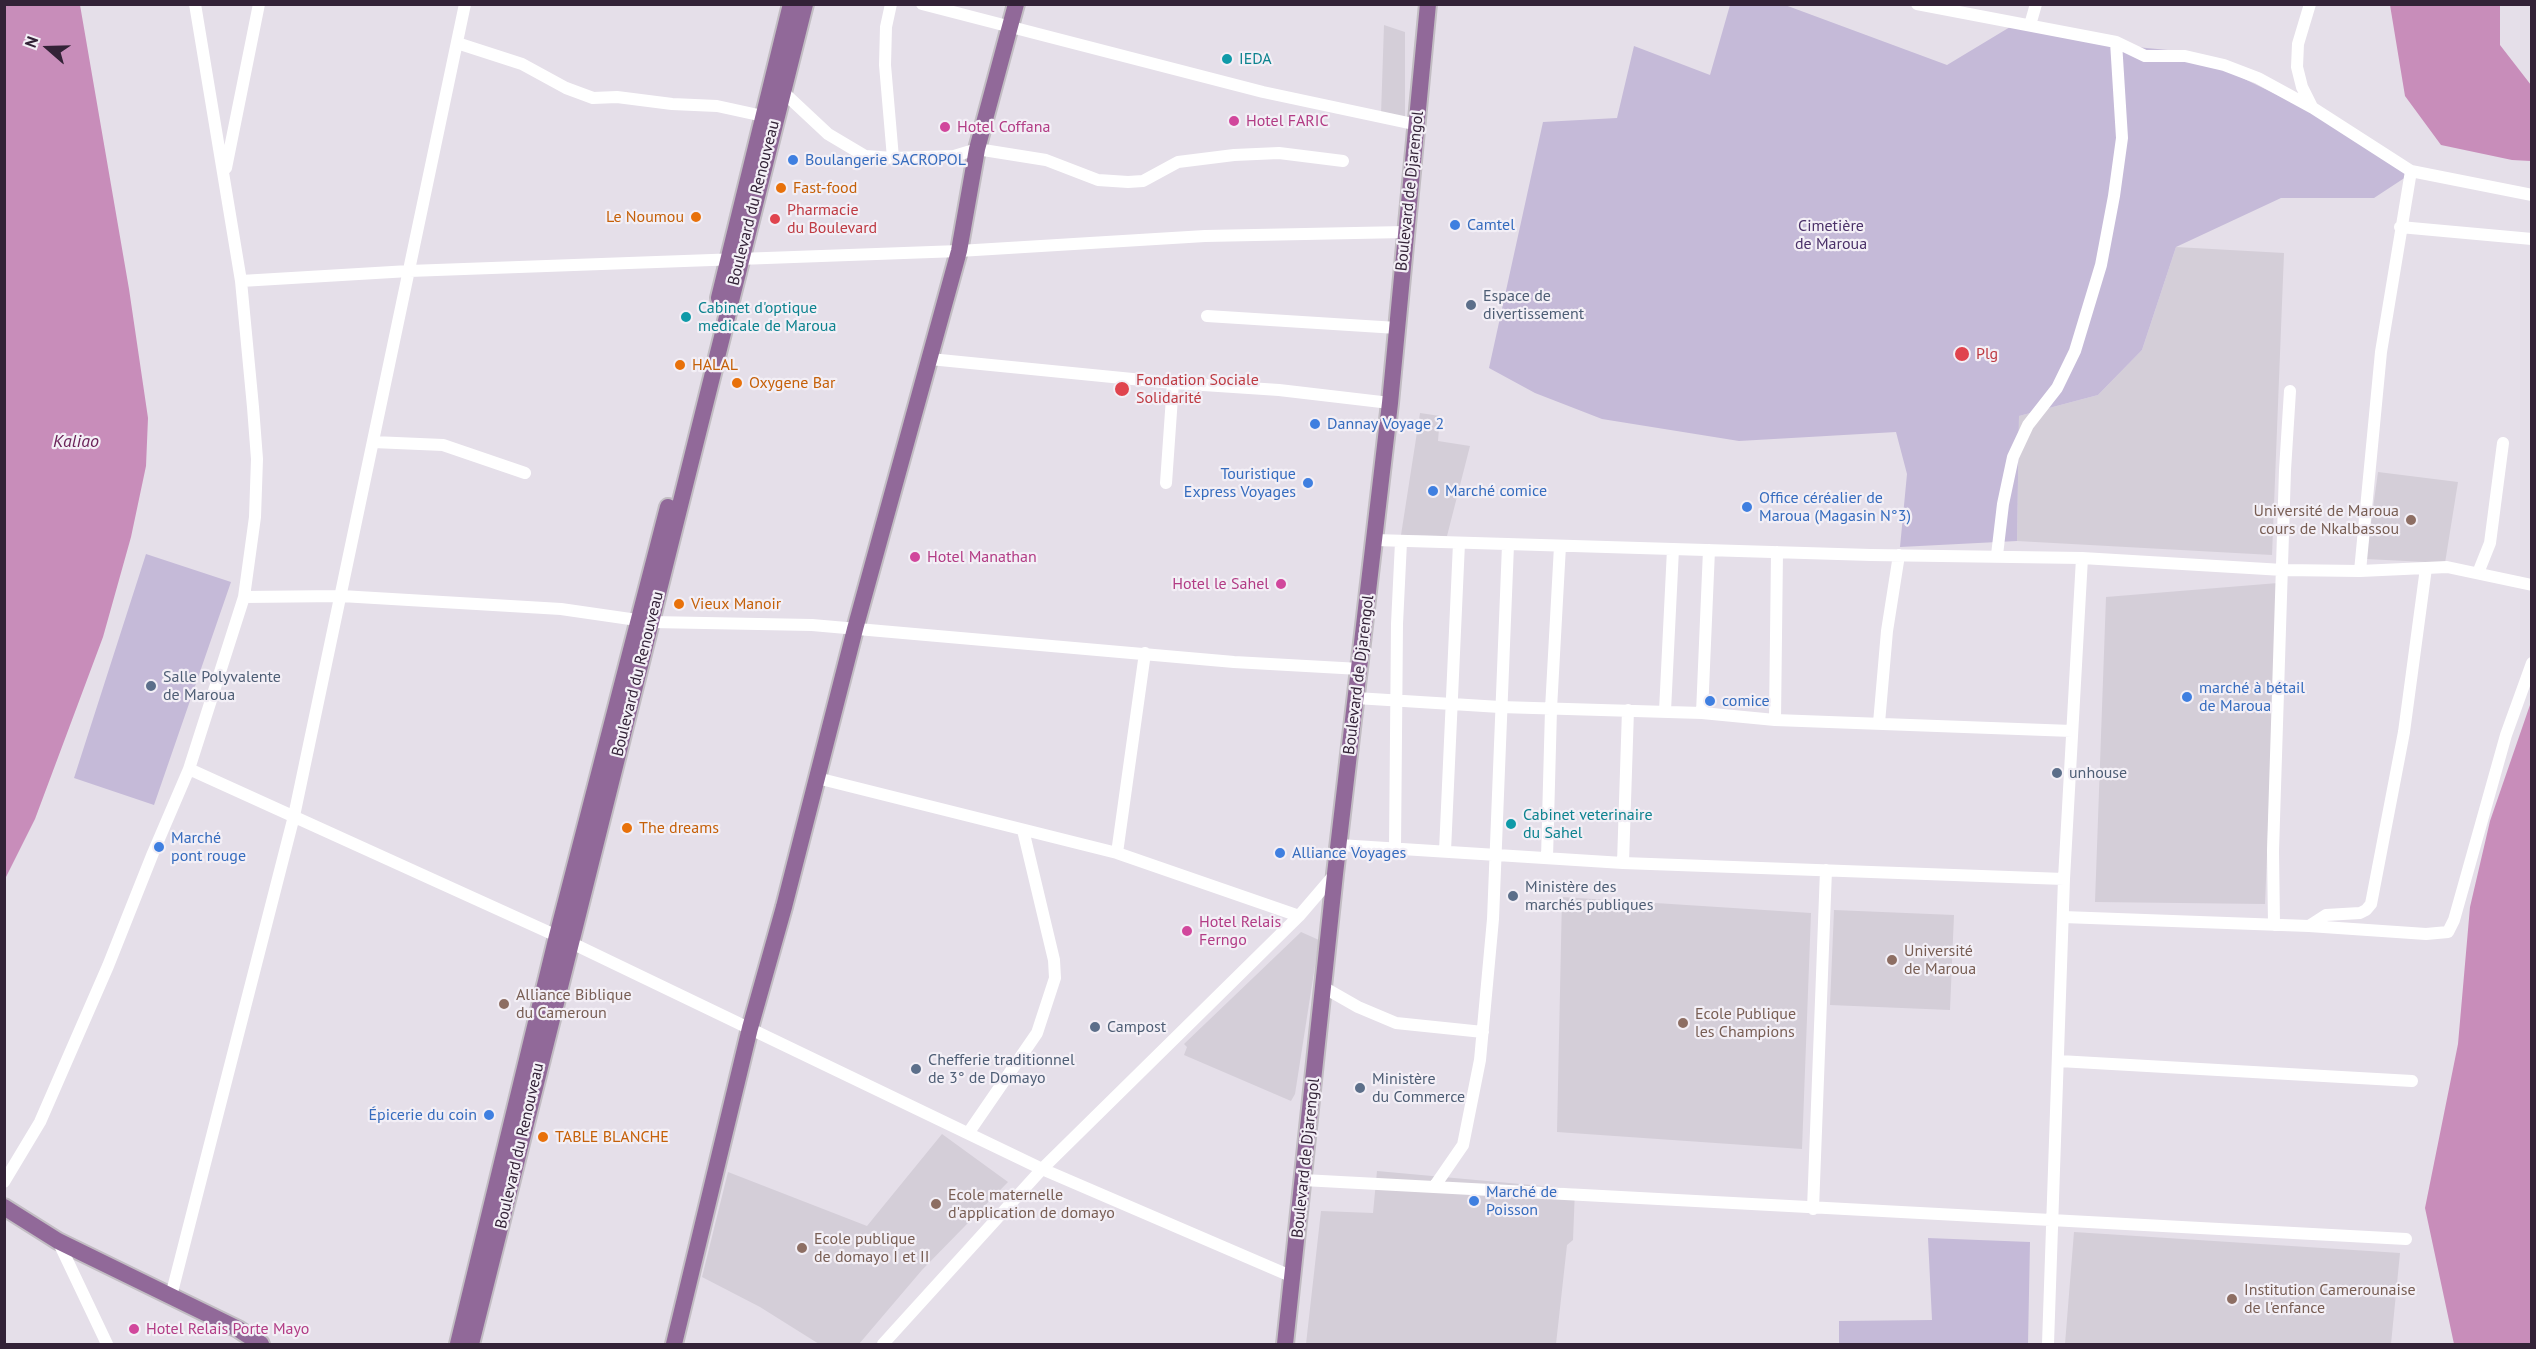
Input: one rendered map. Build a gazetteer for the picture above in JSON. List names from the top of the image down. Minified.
{"streets":{"main road":["Boulevard de Djarengol","Boulevard du Renouveau"]},"water":["Kaliao"],"parks":["Cimetière de Maroua"],"places":["IEDA","Hotel FARIC","Hotel Coffana","Boulangerie SACROPOL","Fast-food","Le Noumou","Pharmacie du Boulevard","Camtel","Espace de divertissement","Cabinet d'optique medicale de Maroua","Plg","HALAL","Oxygene Bar","Fondation Sociale Solidarité","Dannay Voyage 2","Touristique Express Voyages","Marché comice","Office céréalier de Maroua (Magasin N°3)","Université de Maroua cours de Nkalbassou","Hotel Manathan","Hotel le Sahel","Vieux Manoir","Salle Polyvalente de Maroua","marché à bétail de Maroua","comice","unhouse","Cabinet veterinaire du Sahel","The dreams","Marché pont rouge","Alliance Voyages","Ministère des marchés publiques","Hotel Relais Ferngo","Université de Maroua","Alliance Biblique du Cameroun","Ecole Publique les Champions","Campost","Chefferie traditionnel de 3° de Domayo","Ministère du Commerce","Épicerie du coin","TABLE BLANCHE","Marché de Poisson","Ecole maternelle d'application de domayo","Ecole publique de domayo I et II","Institution Camerounaise de l'enfance","Hotel Relais Porte Mayo"],"north":"left"}
